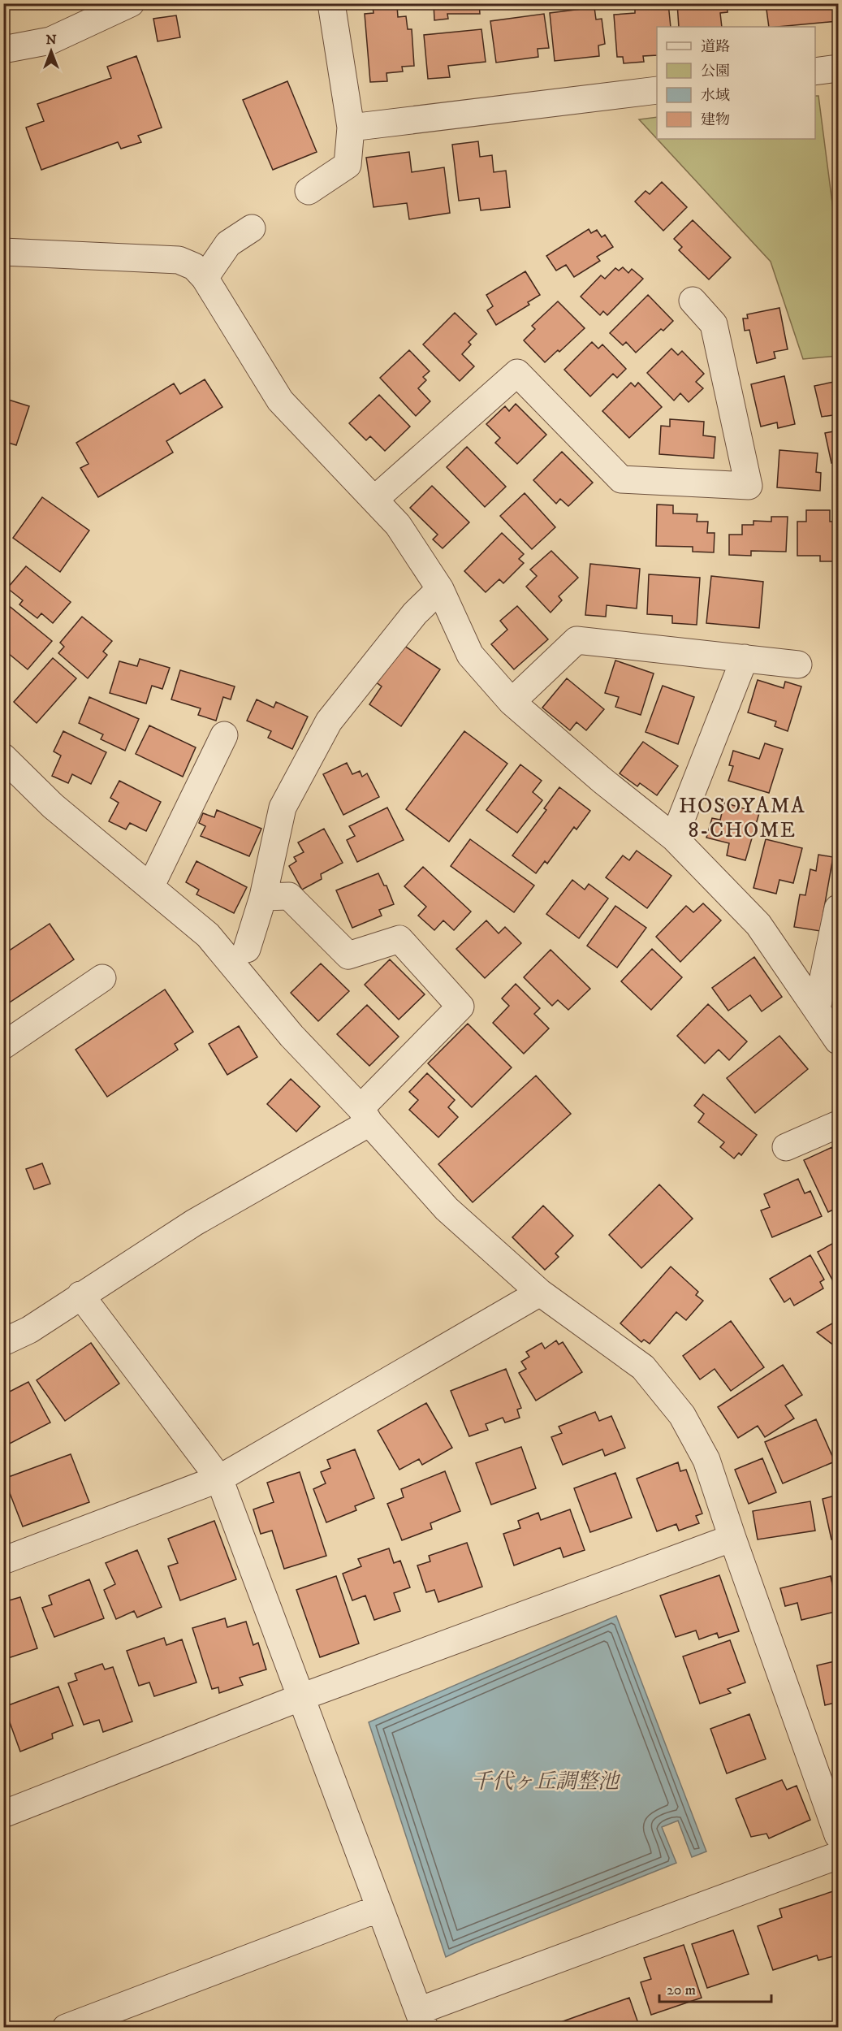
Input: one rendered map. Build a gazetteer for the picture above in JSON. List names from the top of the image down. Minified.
{"districts":["HOSOYAMA 8-CHOME"],"water":["千代ヶ丘調整池"],"legend":["道路","公園","水域","建物"],"scale_bar":"20 m","north":"top"}
